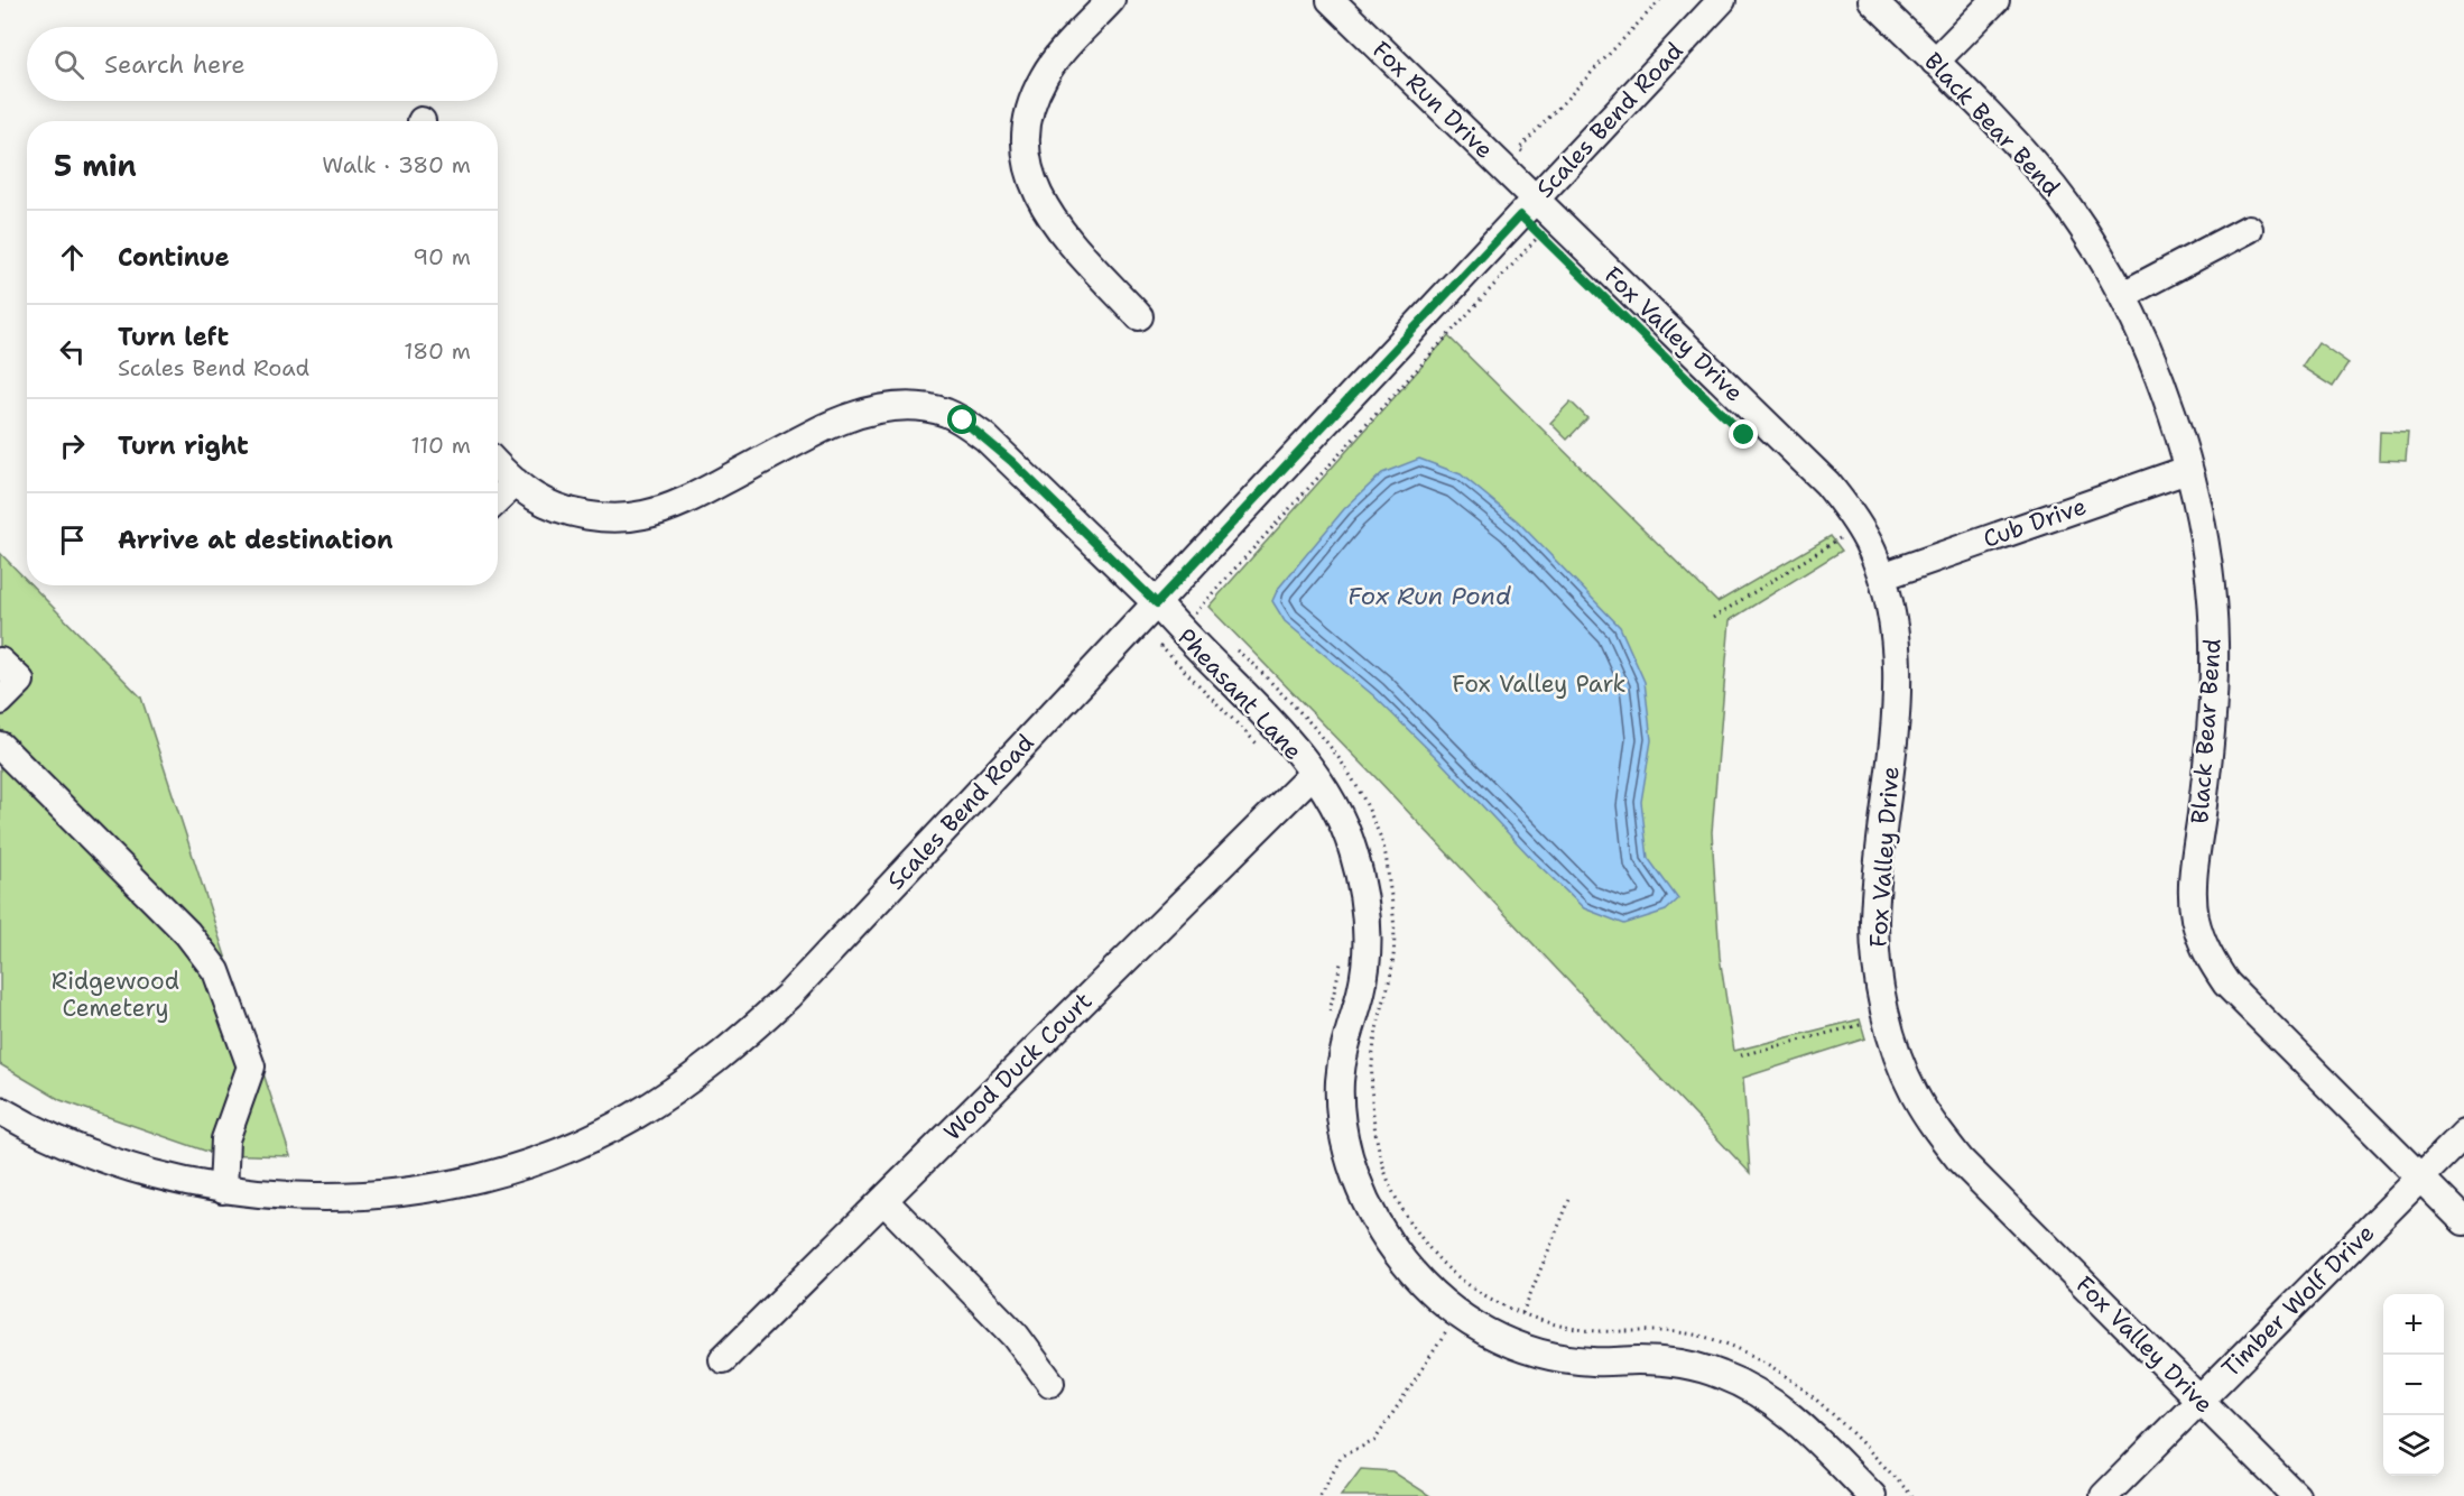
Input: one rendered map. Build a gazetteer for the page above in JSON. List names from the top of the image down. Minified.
{"streets":{"street":["Fox Run Drive","Scales Bend Road","Black Bear Bend","Fox Valley Drive","Cub Drive","Pheasant Lane","Wood Duck Court","Timber Wolf Drive"]},"crossings":[["Fox Run Drive","Scales Bend Road"],["Fox Run Drive","Fox Valley Drive"],["Scales Bend Road","Fox Valley Drive"],["Scales Bend Road","Pheasant Lane"],["Black Bear Bend","Cub Drive"],["Black Bear Bend","Timber Wolf Drive"],["Fox Valley Drive","Cub Drive"],["Fox Valley Drive","Timber Wolf Drive"],["Pheasant Lane","Wood Duck Court"]],"water":["Fox Run Pond"],"parks":["Fox Valley Park","Ridgewood Cemetery"],"page":{"search":"Search here","heading":["5 min","Walk · 380 m"],"list":[["Continue","90 m"],["Turn left","Scales Bend Road","180 m"],["Turn right","110 m"],"Arrive at destination"],"map_buttons":["+","−"]}}
